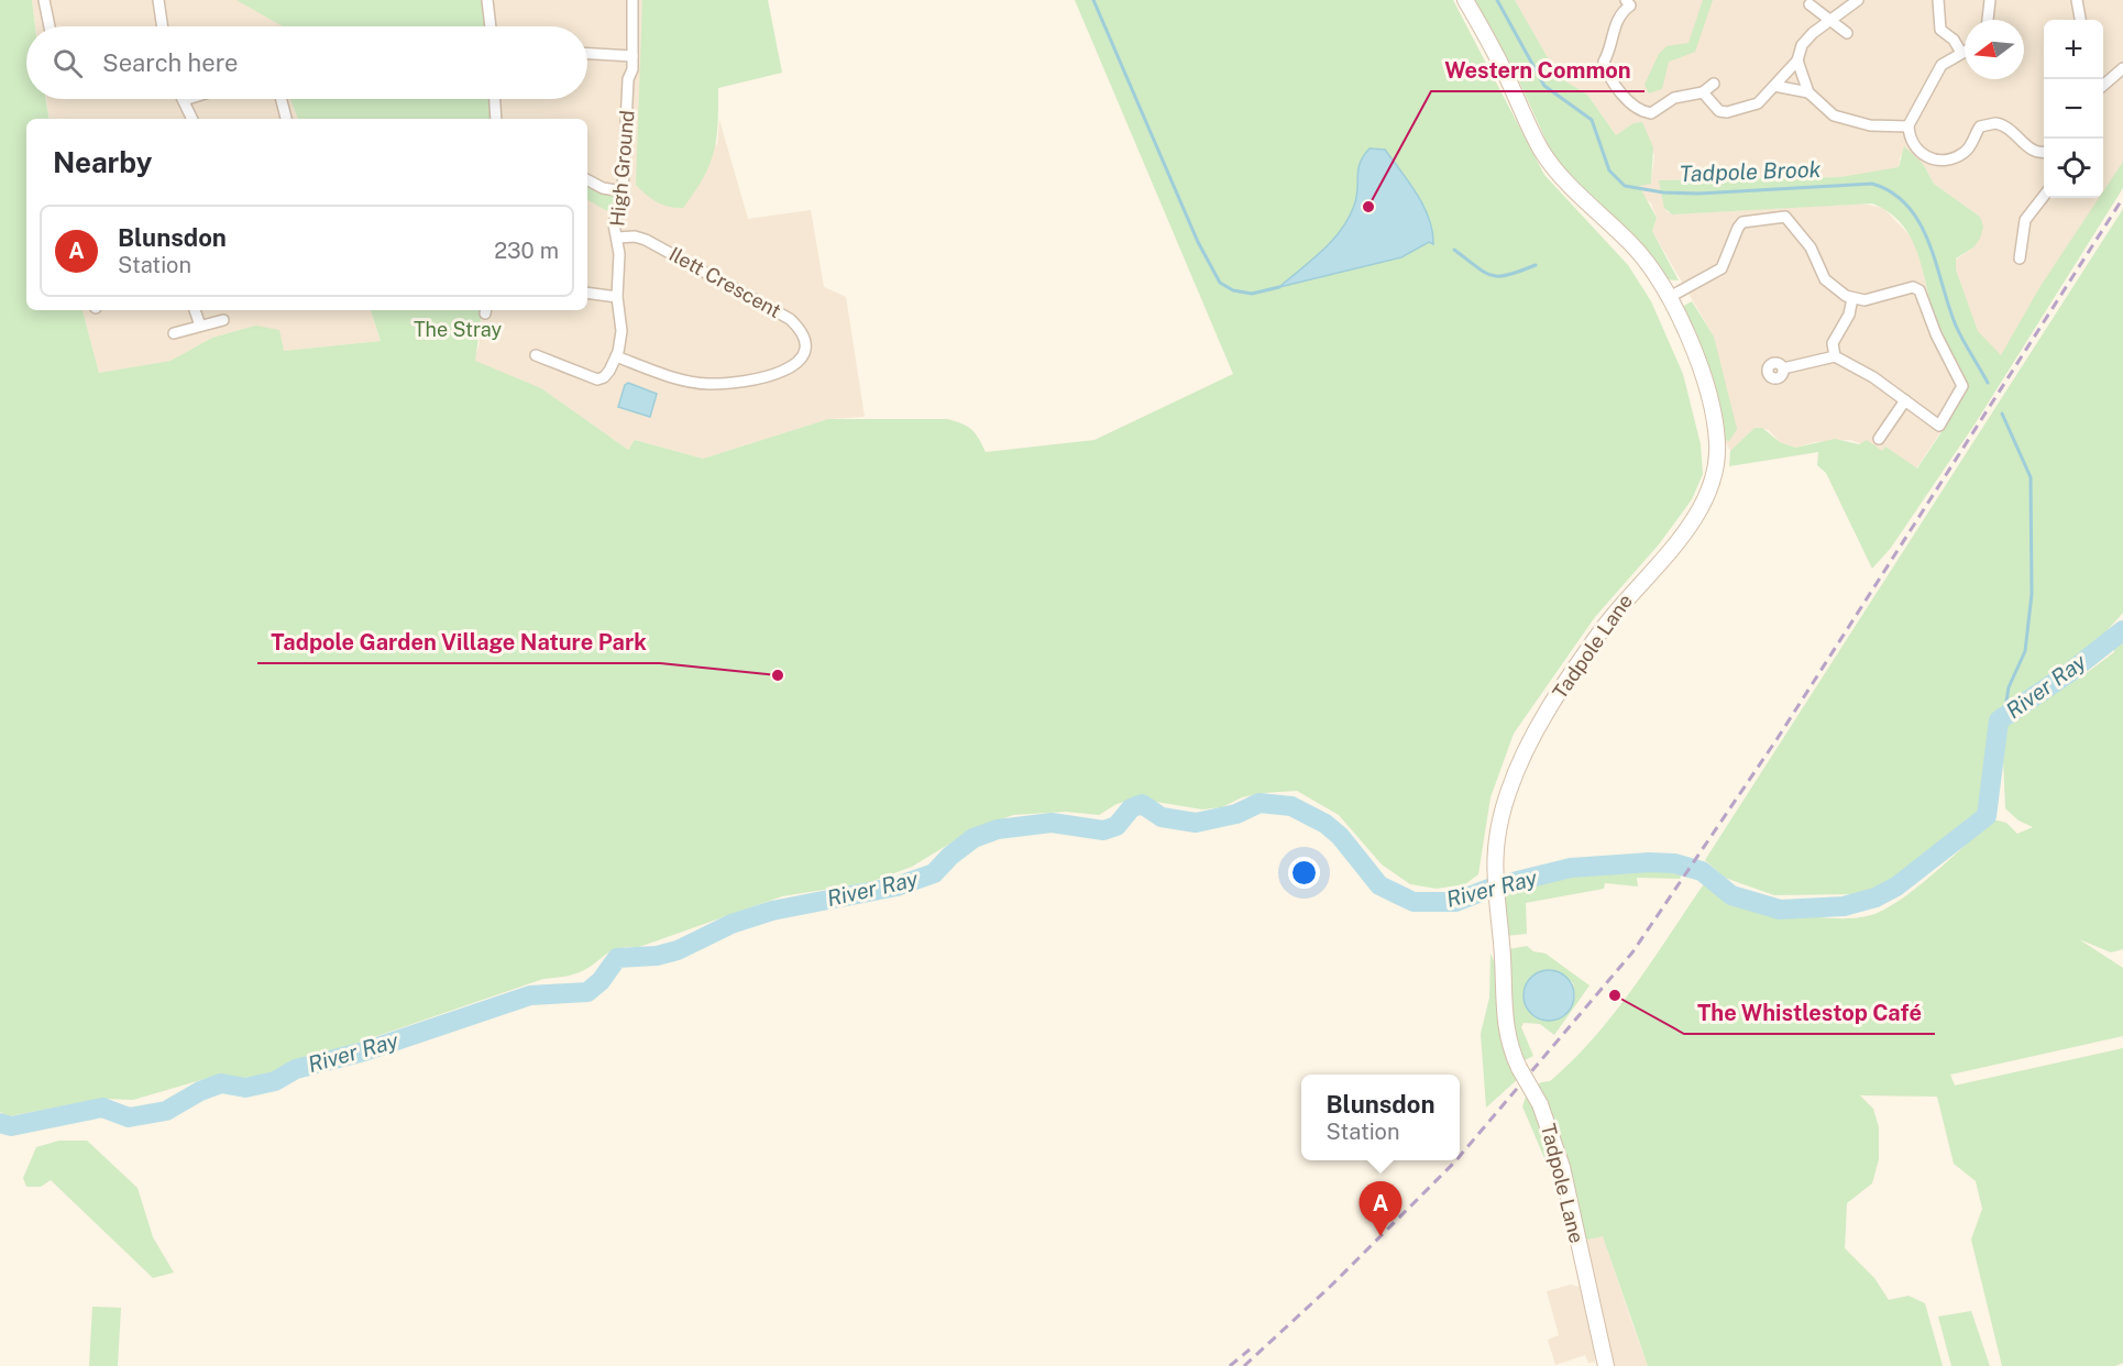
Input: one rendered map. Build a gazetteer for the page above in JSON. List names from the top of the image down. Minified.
{"streets":{"street":["High Ground","Ilett Crescent","Tadpole Lane"]},"crossings":[["High Ground","Ilett Crescent"]],"water":["Tadpole Brook","River Ray"],"parks":["The Stray"],"places":["Western Common","Tadpole Garden Village Nature Park","The Whistlestop Café"],"north":"left","page":{"map_buttons":["+","−"],"search":"Search here","heading":"Nearby","list":[{"mark":"A","name":"Blunsdon","note":"Station","value":"230 m"}],"popup":["Blunsdon","Station"],"pins":"A"}}
